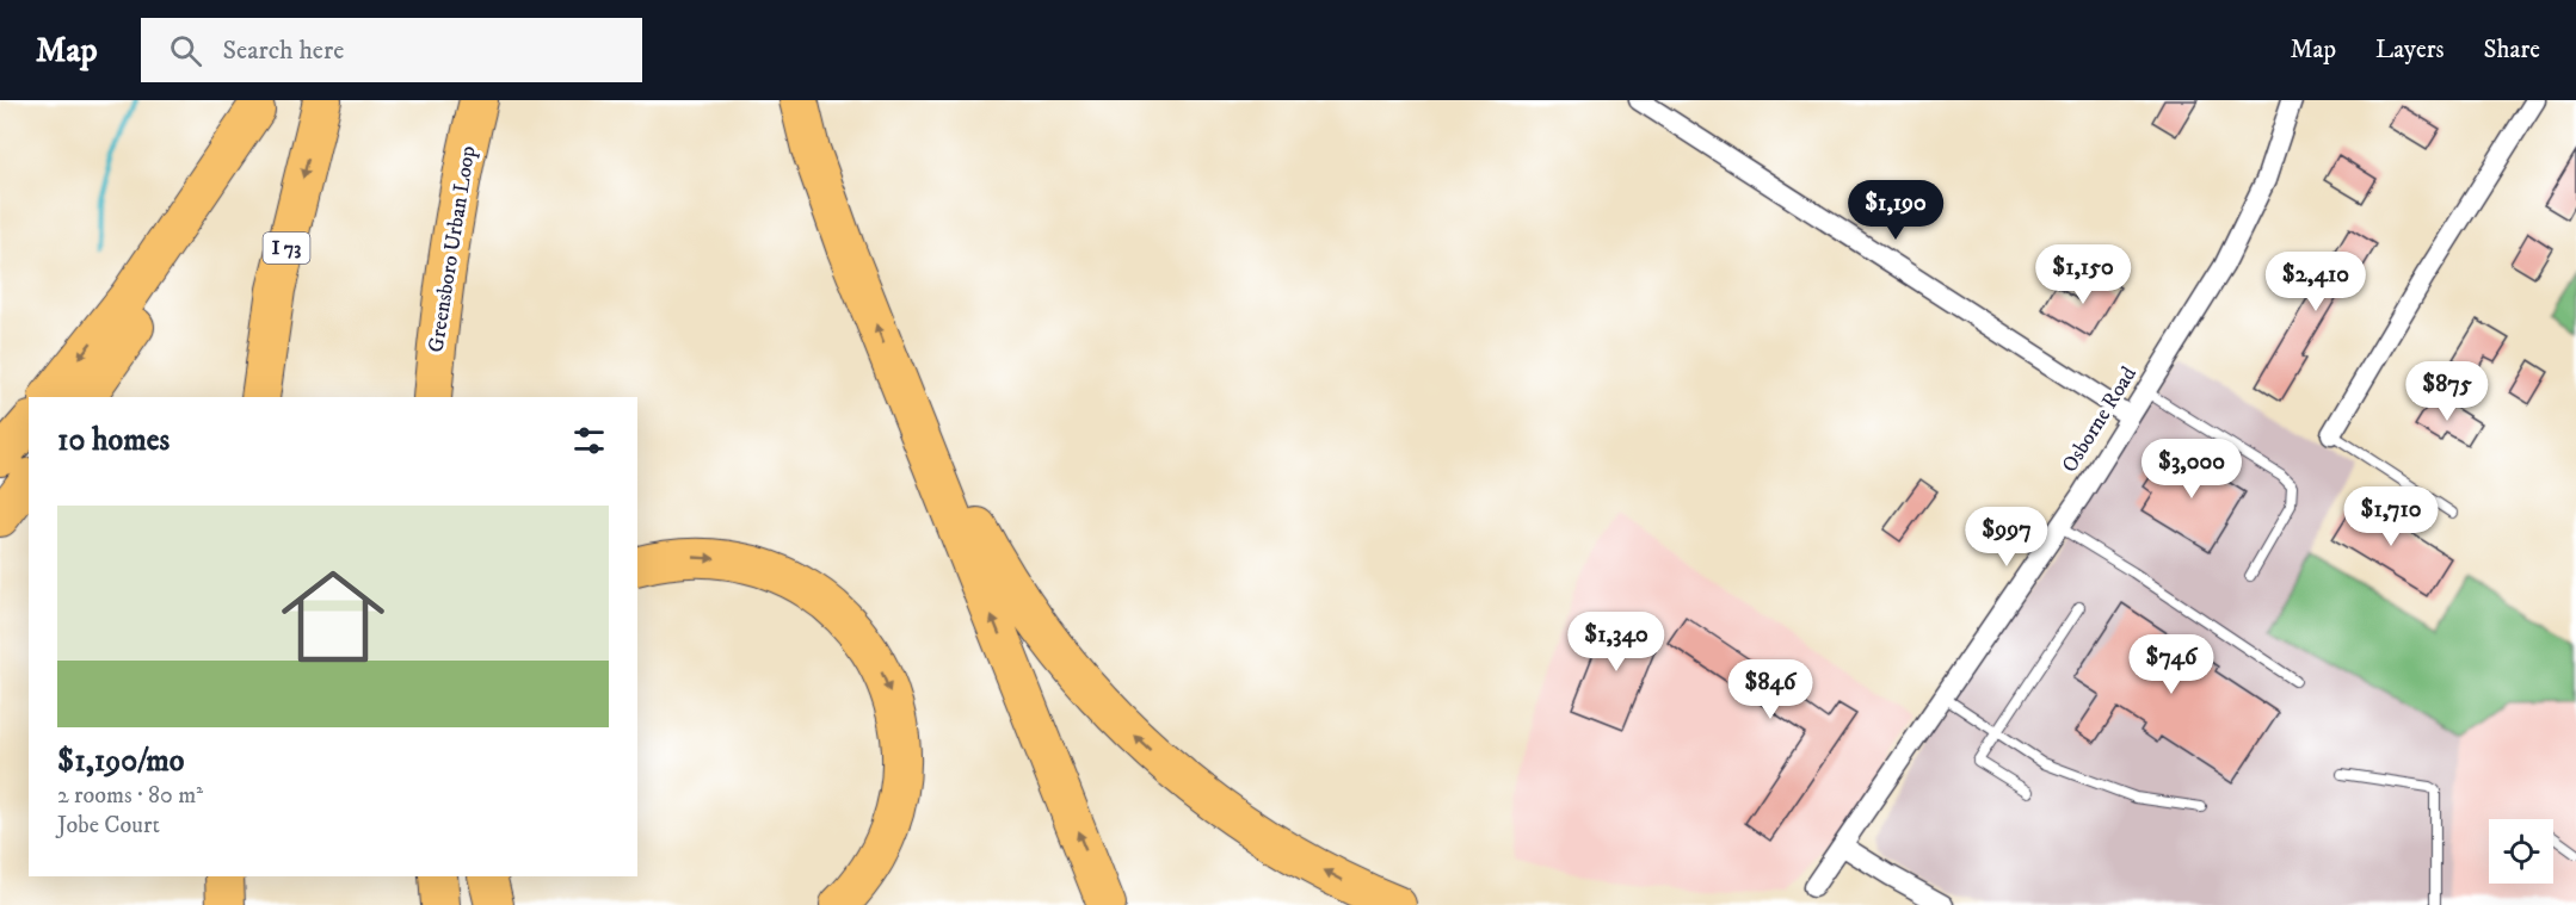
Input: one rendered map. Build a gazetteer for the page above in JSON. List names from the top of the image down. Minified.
{"streets":{"highway":["I 73","Greensboro Urban Loop"],"street":["Osborne Road"]},"page":{"header":"Map","search":"Search here","nav":["Map","Layers","Share"],"price":["$1,190","$1,150","$2,410","$875","$3,000","$1,710","$997","$1,340","$746","$846"],"heading":"10 homes","list":[{"name":"$1,190/mo","note":"2 rooms · 80 m² · Jobe Court"}]}}
